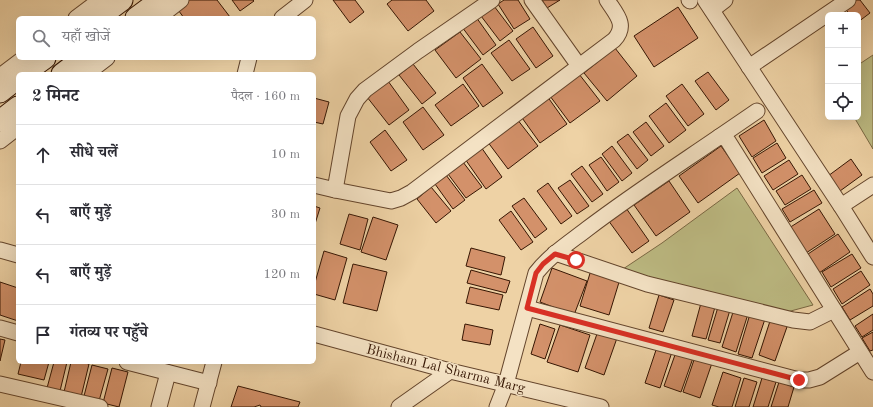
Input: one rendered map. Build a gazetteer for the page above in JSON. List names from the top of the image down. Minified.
{"streets":{"street":["Bhisham Lal Sharma Marg"]},"page":{"map_buttons":["+","−"],"search":"यहाँ खोजें","heading":["2 मिनट","पैदल · 160 m"],"list":[["सीधे चलें","10 m"],["बाएँ मुड़ें","30 m"],["बाएँ मुड़ें","120 m"],"गंतव्य पर पहुँचे"]}}
